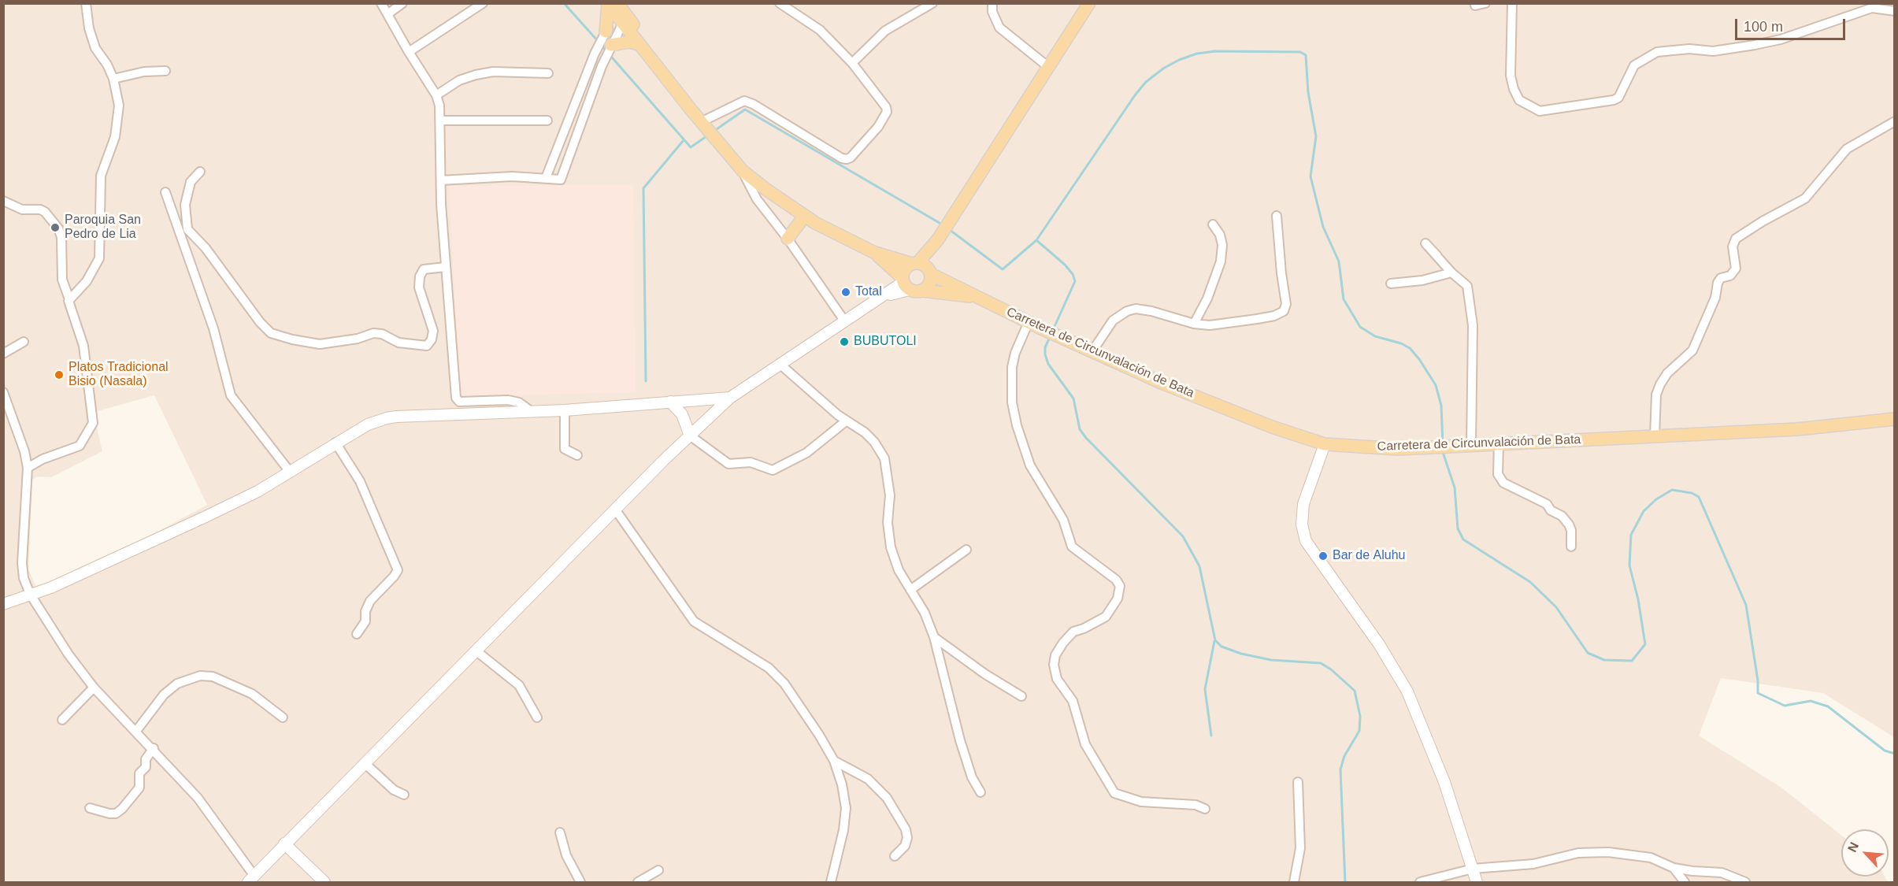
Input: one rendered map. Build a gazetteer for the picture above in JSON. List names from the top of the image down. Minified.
{"streets":{"main road":["Carretera de Circunvalación de Bata"]},"places":["Paroquia San Pedro de Lia","Total","BUBUTOLI","Platos Tradicional Bisio (Nasala)","Bar de Aluhu"],"scale_bar":"100 m","north":"top left"}
